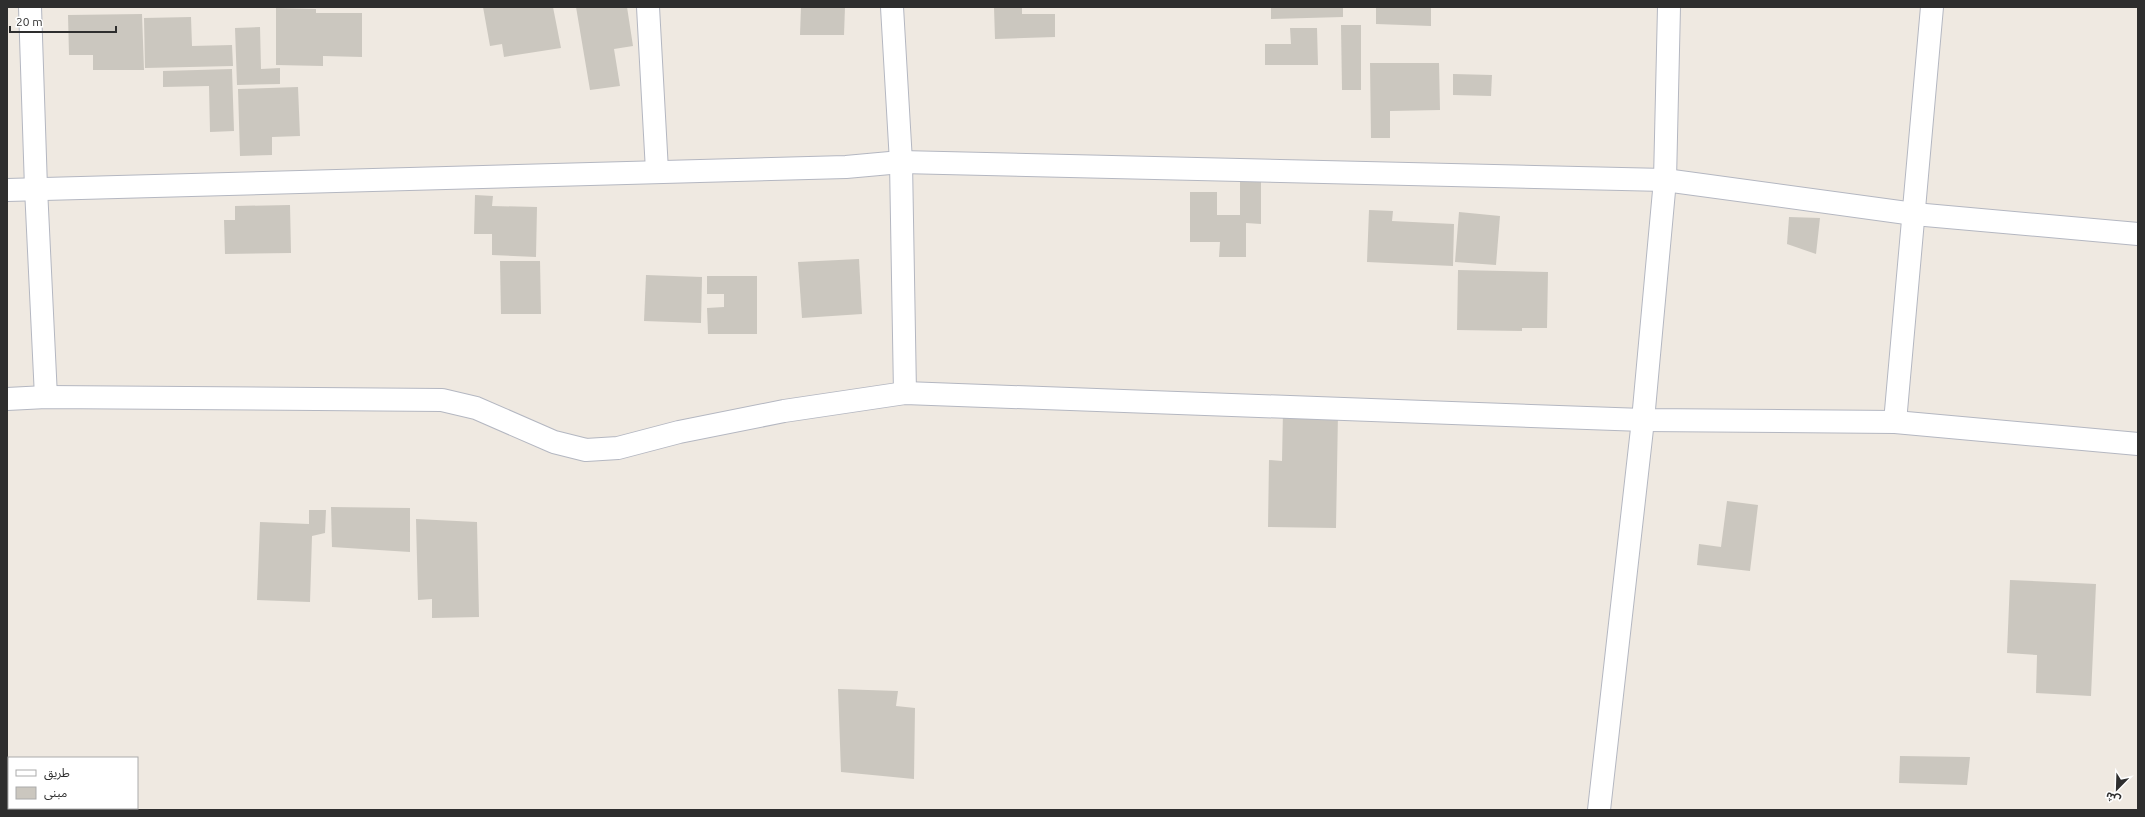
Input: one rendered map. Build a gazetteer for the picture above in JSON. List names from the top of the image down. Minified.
{"legend":["طريق","مبنى"],"scale_bar":"20 m","north":"bottom left"}
